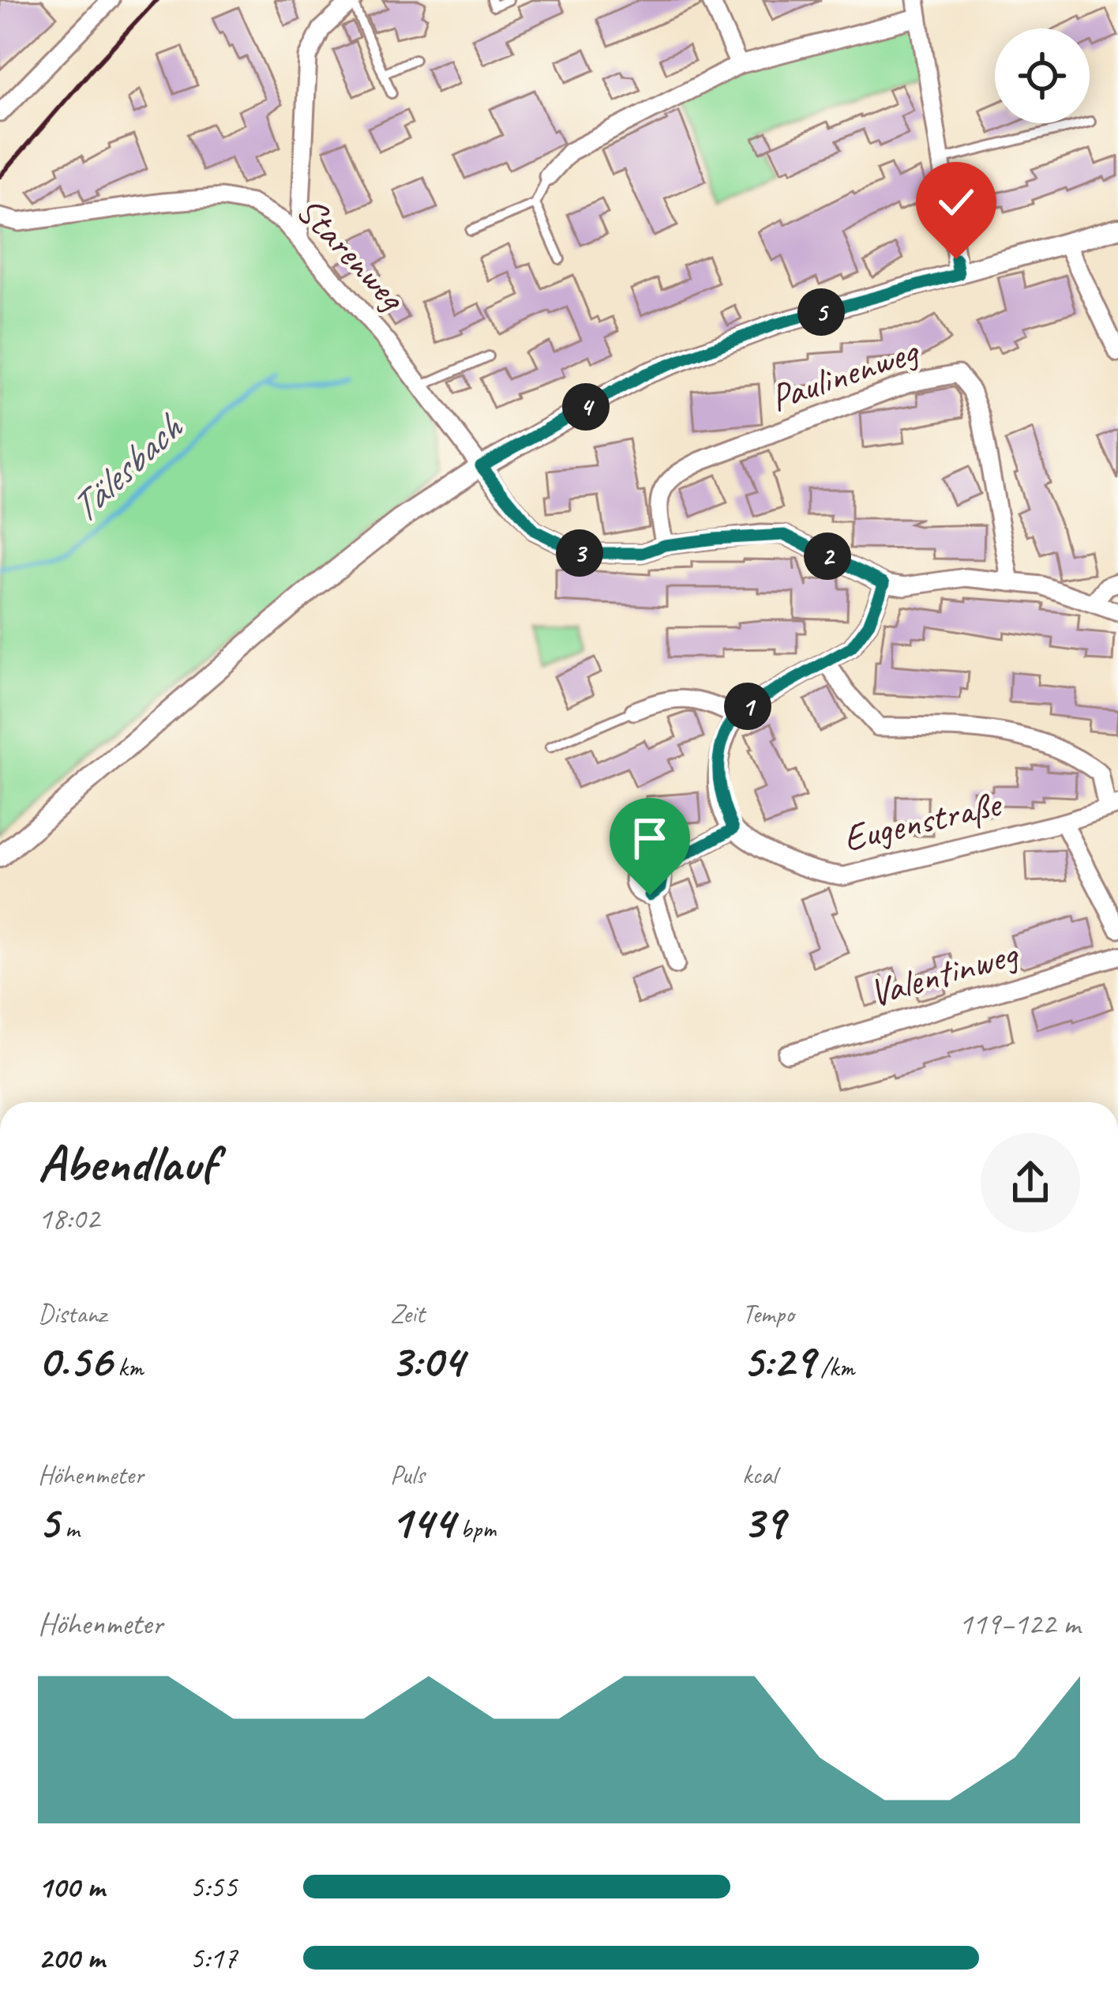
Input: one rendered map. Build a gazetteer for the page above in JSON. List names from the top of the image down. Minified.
{"streets":{"street":["Starenweg","Paulinenweg","Eugenstraße","Valentinweg"]},"crossings":[["Starenweg","Paulinenweg"]],"water":["Tälesbach"],"page":{"pins":["5","4","3","2","1"],"heading":["Abendlauf","18:02"],"stats":[["Distanz","0.56 km"],["Zeit","3:04"],["Tempo","5:29 /km"],["Höhenmeter","5 m"],["Puls","144 bpm"],["kcal","39"]],"chart":["Höhenmeter","119–122 m"],"list":[{"name":"100 m","note":"5:55"},{"name":"200 m","note":"5:17"}]}}
